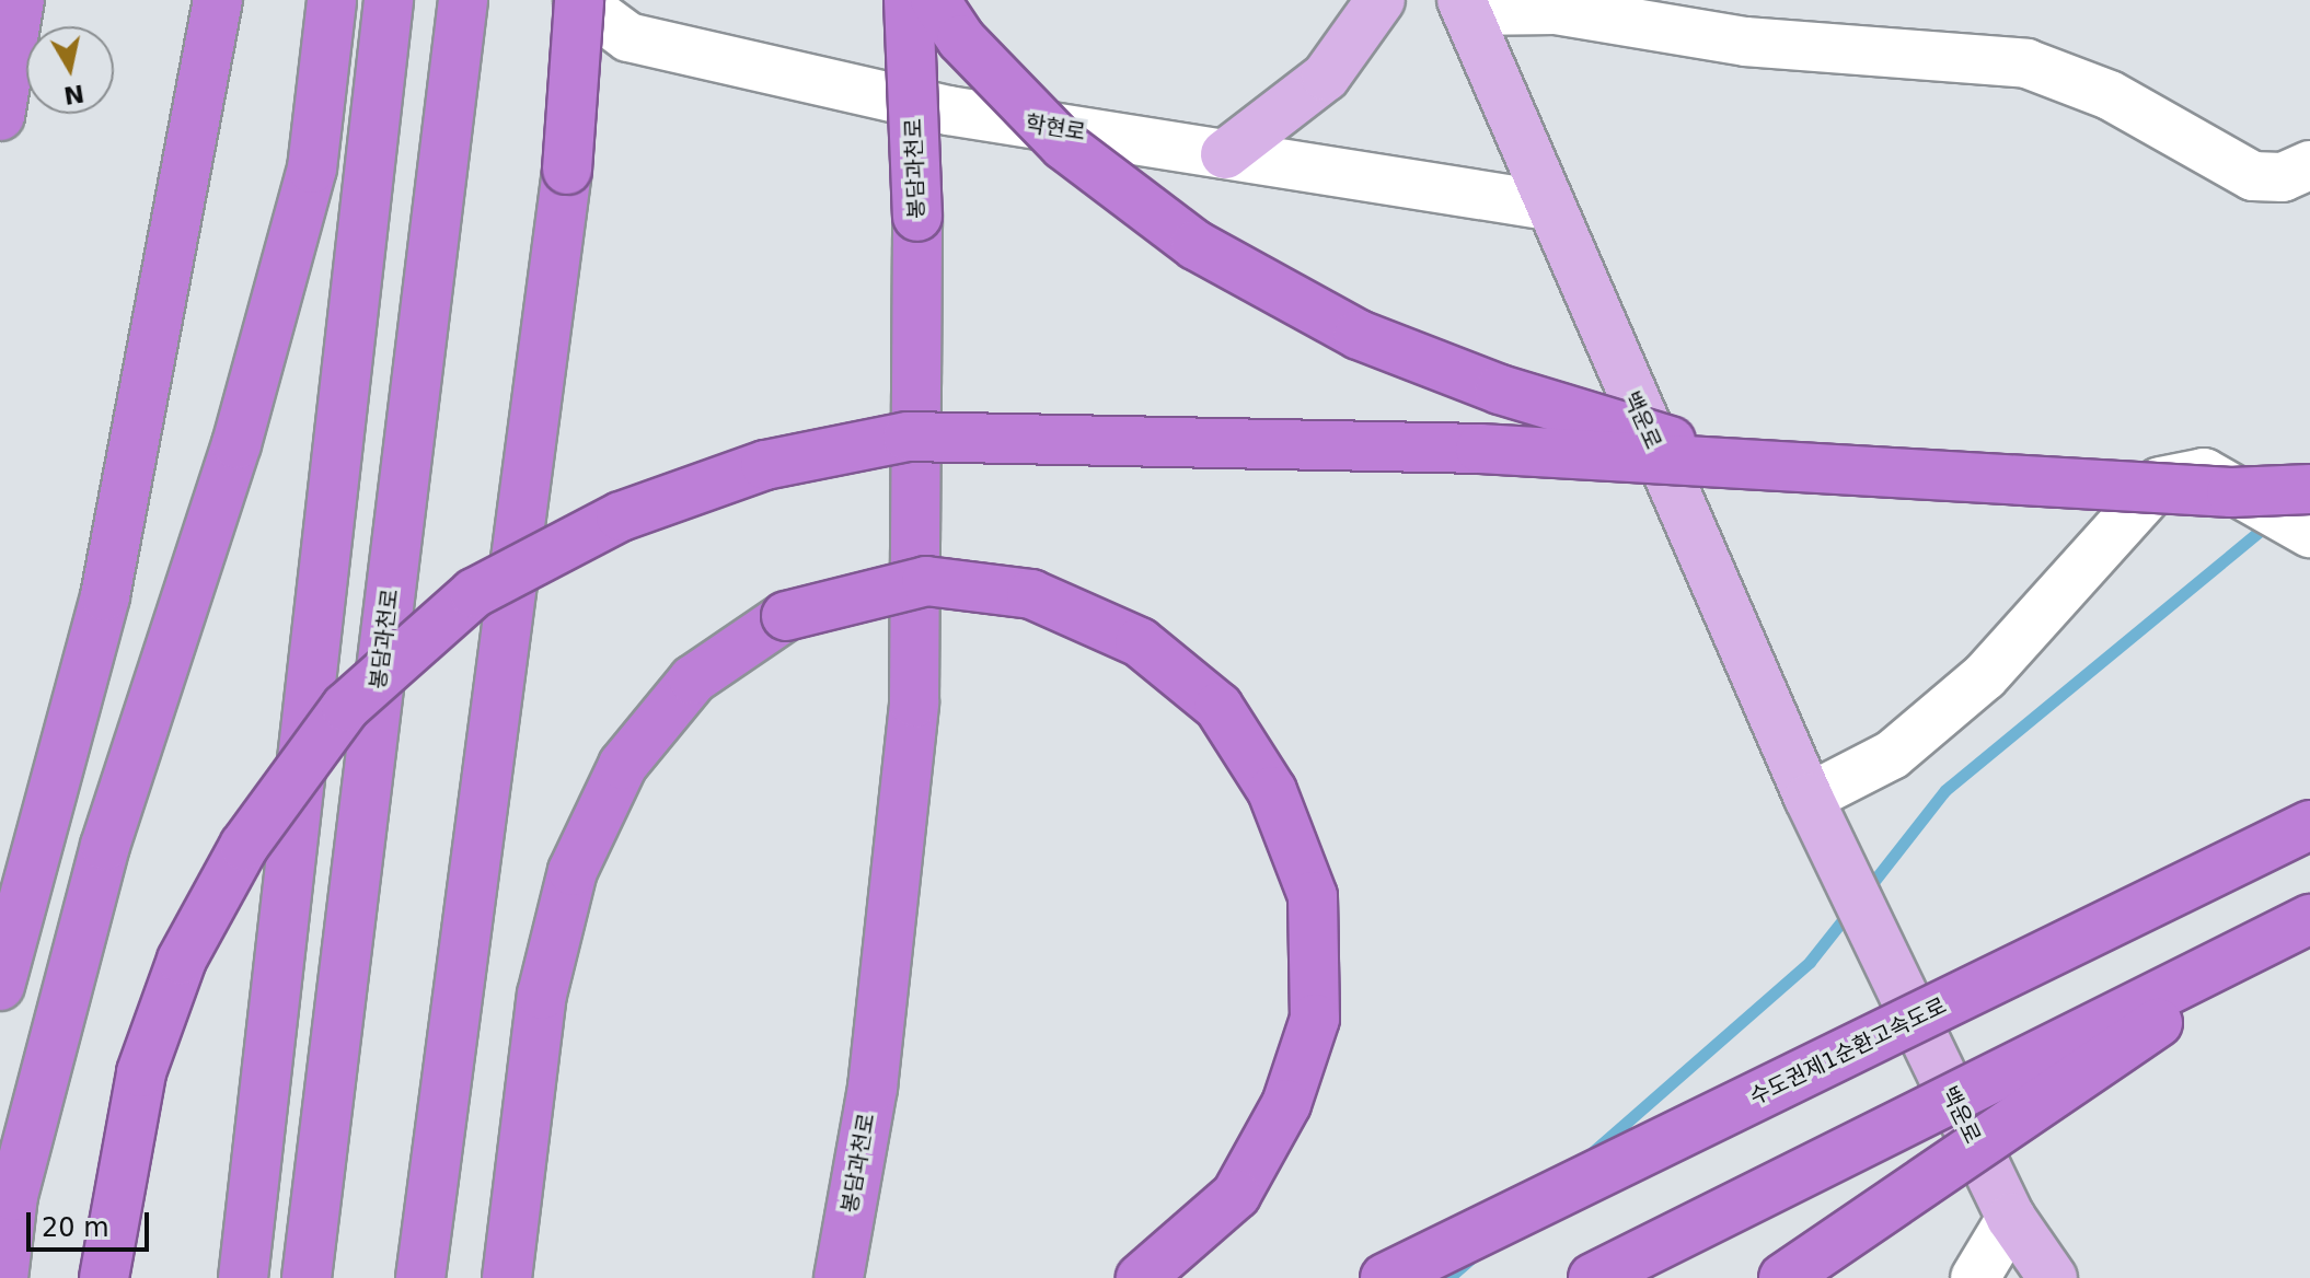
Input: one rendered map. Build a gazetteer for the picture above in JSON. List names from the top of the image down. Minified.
{"streets":{"highway":["봉담과천로","수도권제1순환고속도로"],"main road":["백운로"],"street":["학현로"]},"crossings":[["학현로","백운로"]],"scale_bar":"20 m","north":"bottom"}
